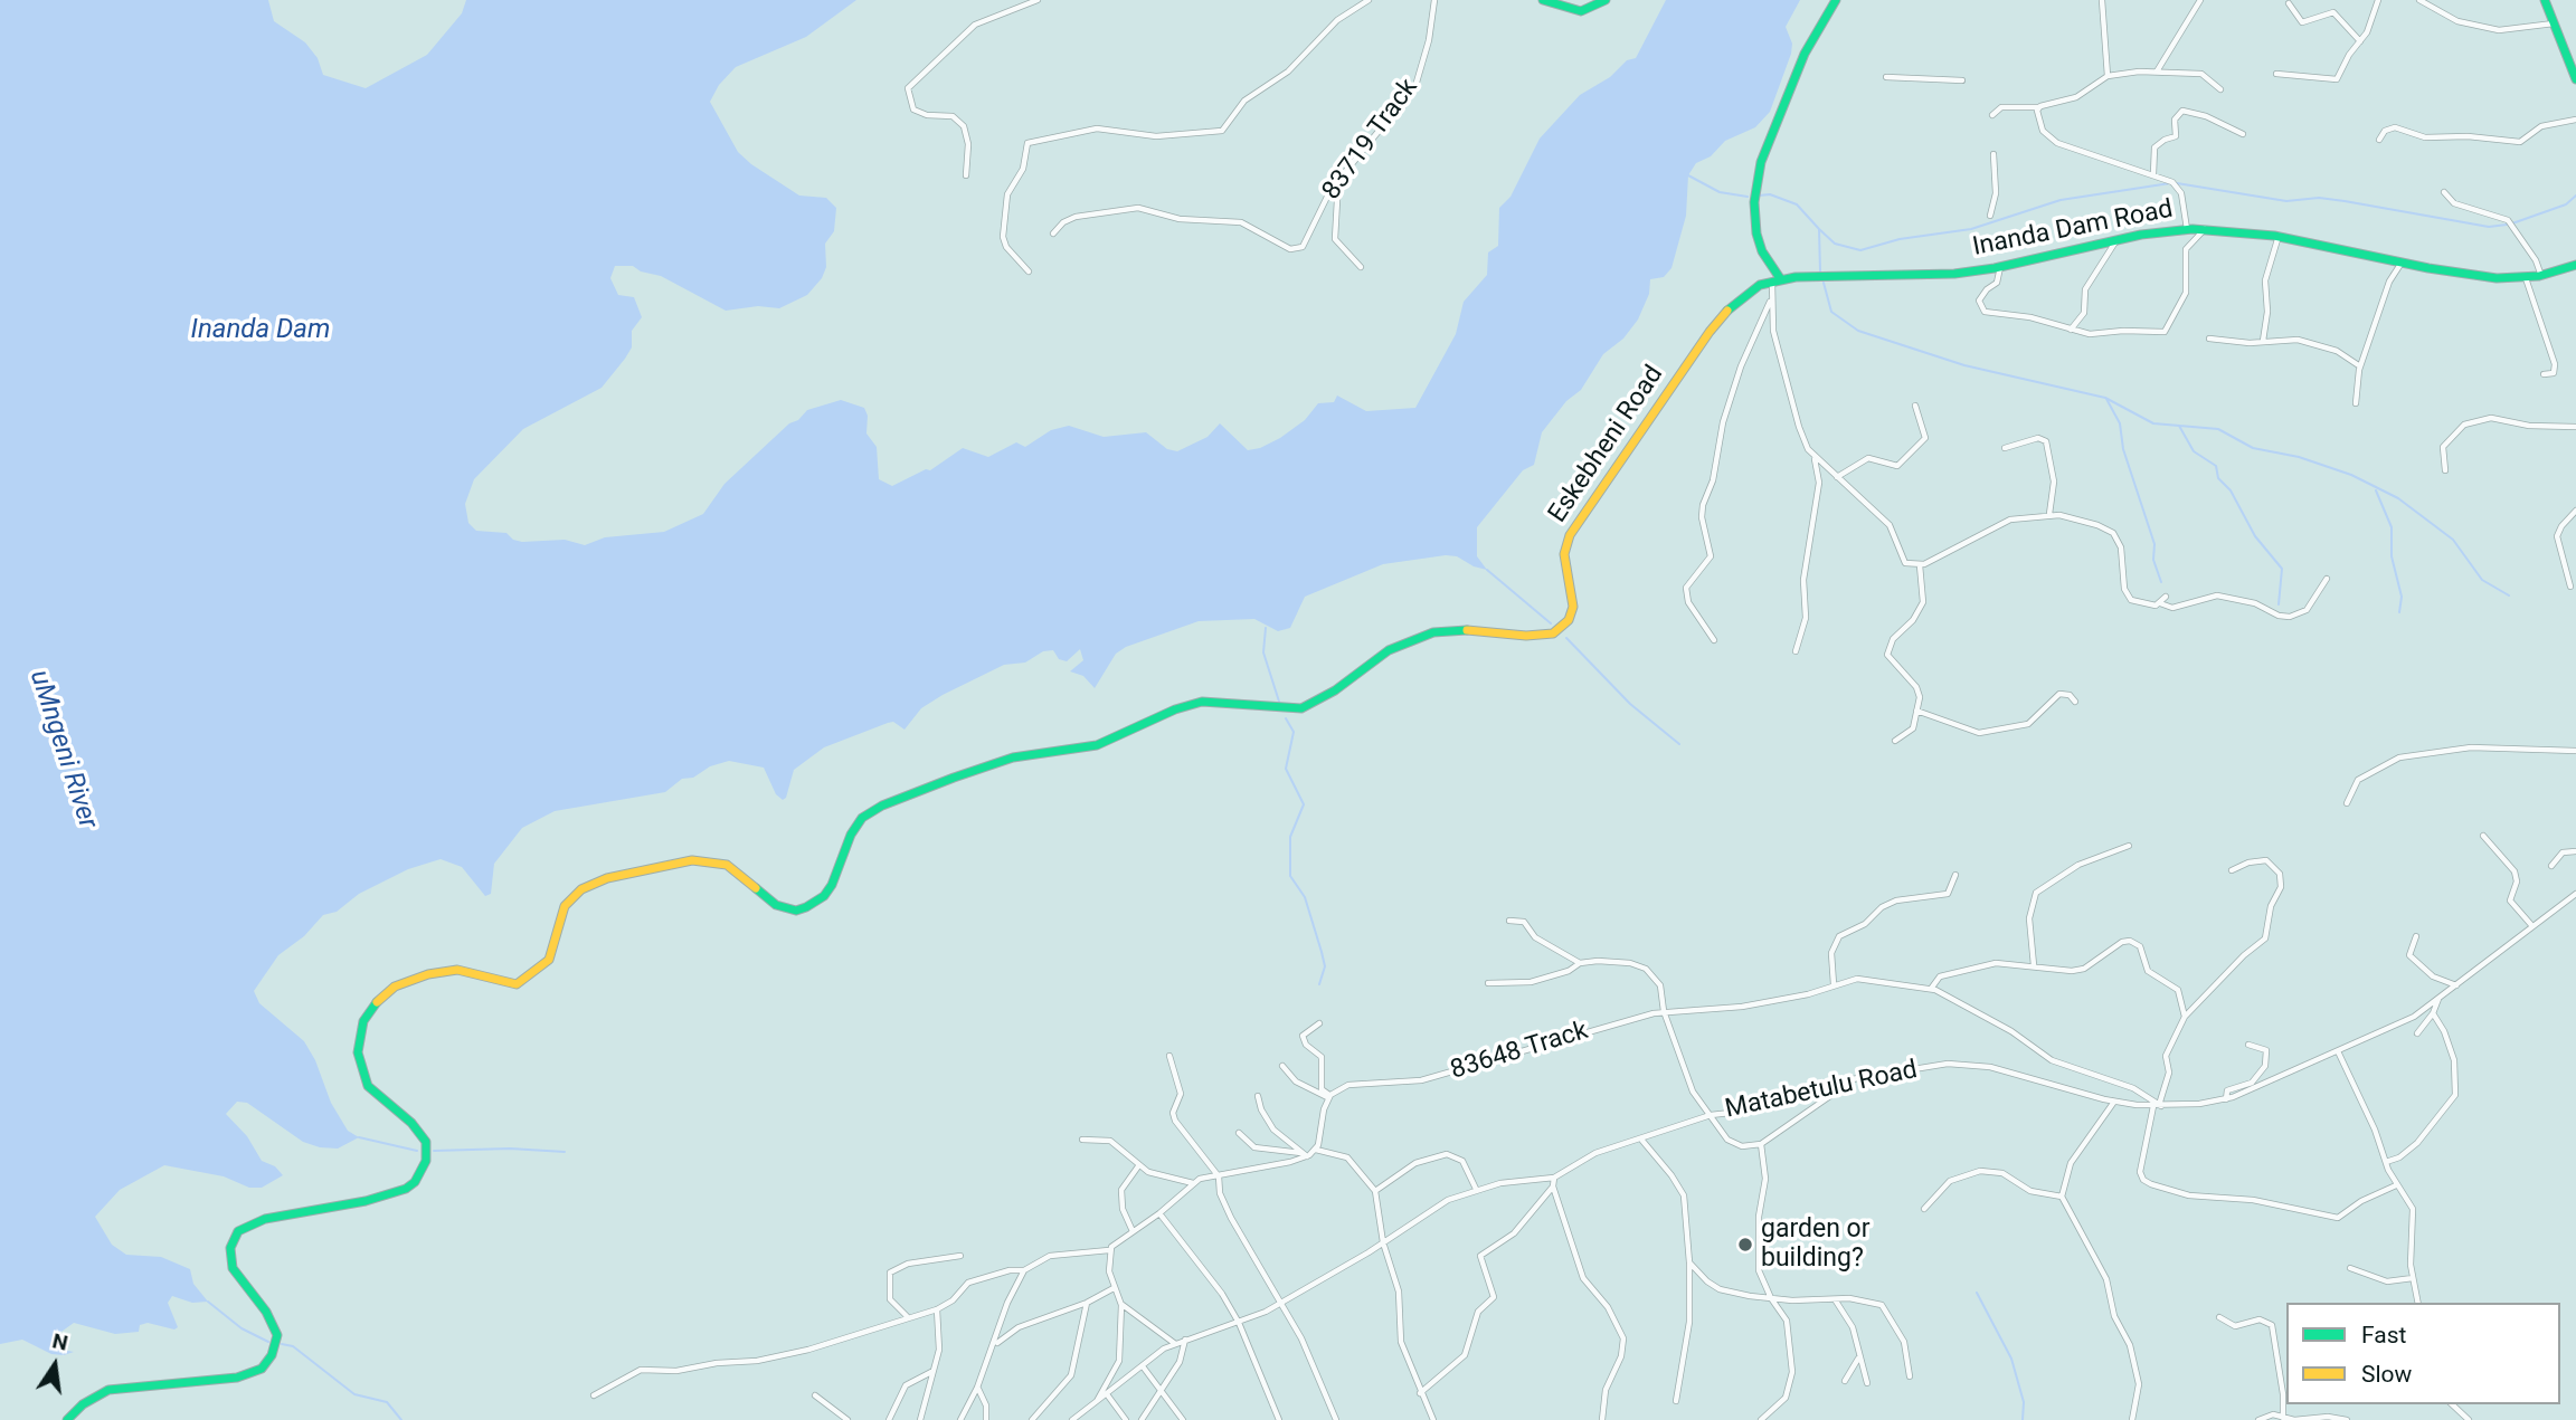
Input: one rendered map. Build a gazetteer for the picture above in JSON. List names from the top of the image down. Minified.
{"streets":{"street":["83719 Track","Inanda Dam Road","Eskebheni Road","83648 Track","Matabetulu Road"]},"crossings":[["Inanda Dam Road","Eskebheni Road"],["83648 Track","Matabetulu Road"]],"water":["Inanda Dam","uMngeni River"],"places":["garden or building?"],"legend":["Fast","Slow"],"north":"top"}
